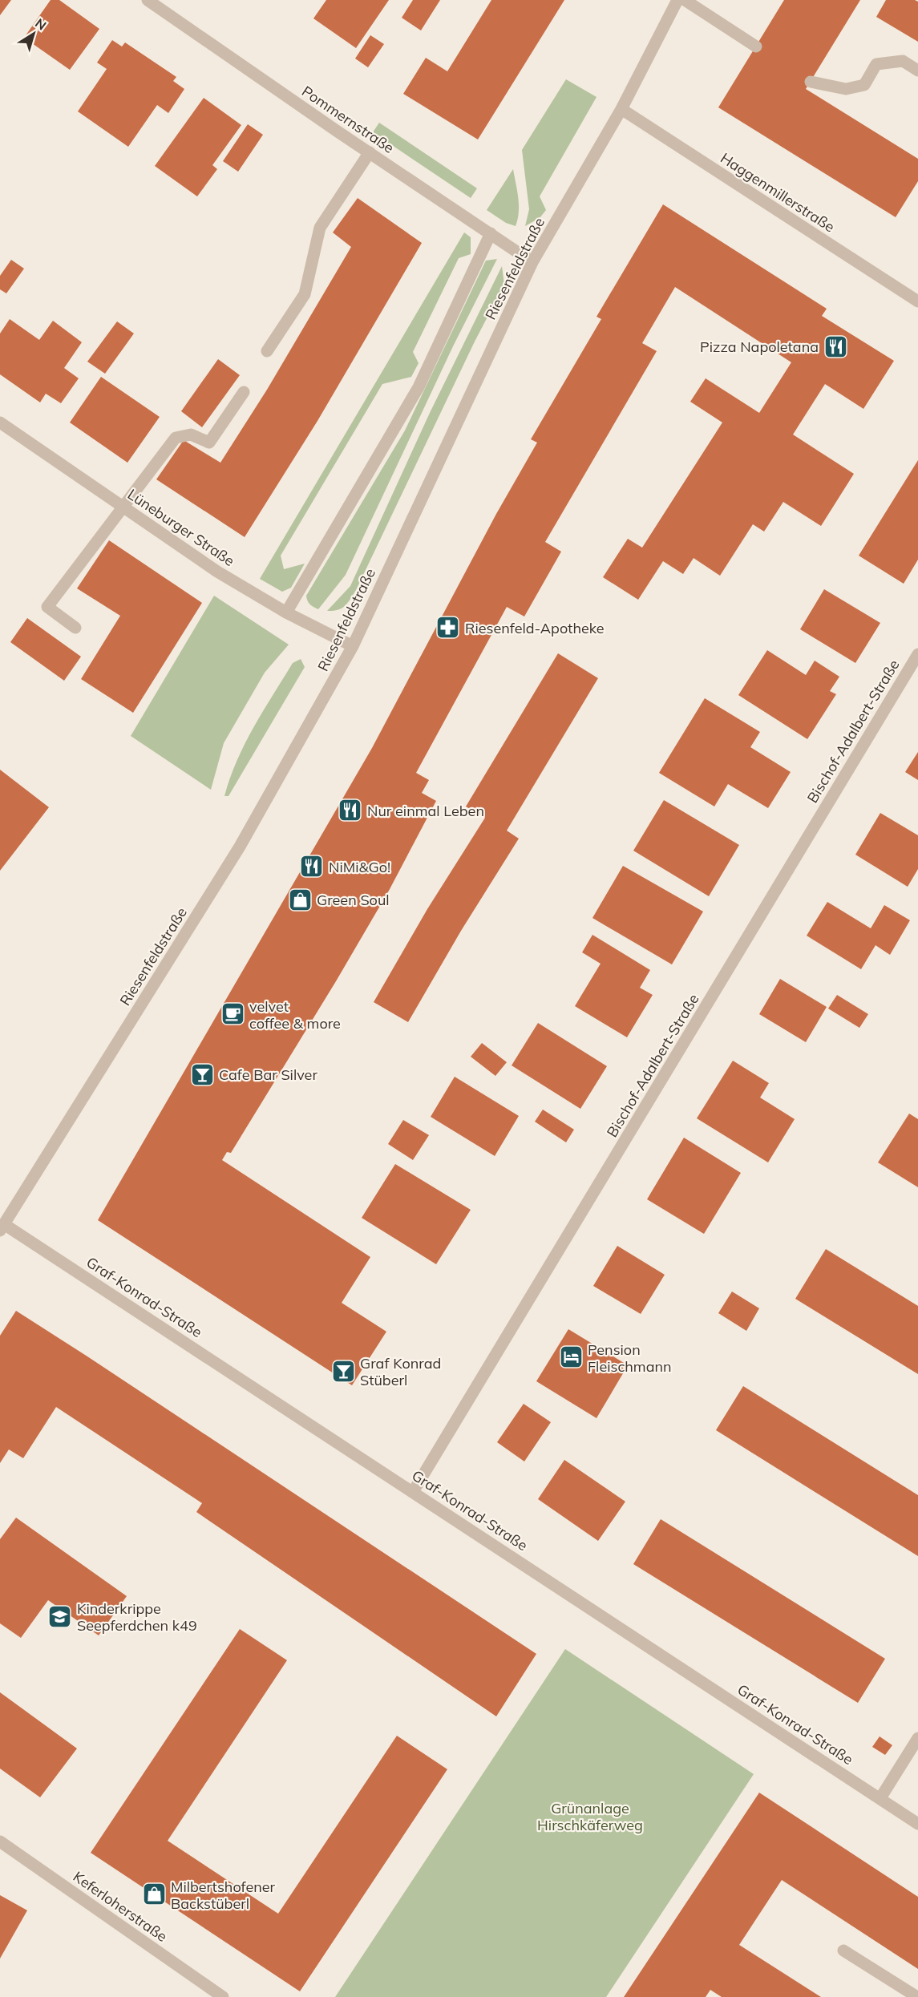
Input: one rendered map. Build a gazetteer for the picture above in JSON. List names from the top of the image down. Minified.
{"streets":{"street":["Pommernstraße","Haggenmillerstraße","Riesenfeldstraße","Lüneburger Straße","Bischof-Adalbert-Straße","Graf-Konrad-Straße","Keferloherstraße"]},"crossings":[["Pommernstraße","Riesenfeldstraße"],["Haggenmillerstraße","Riesenfeldstraße"],["Riesenfeldstraße","Lüneburger Straße"],["Riesenfeldstraße","Graf-Konrad-Straße"],["Bischof-Adalbert-Straße","Graf-Konrad-Straße"]],"parks":["Grünanlage Hirschkäferweg"],"places":{"restaurant":["Pizza Napoletana","Nur einmal Leben","NiMi&Go!"],"pharmacy":["Riesenfeld-Apotheke"],"shop":["Green Soul","Milbertshofener Backstüberl"],"cafe":["velvet coffee & more"],"bar":["Cafe Bar Silver","Graf Konrad Stüberl"],"hotel":["Pension Fleischmann"],"school or university":["Kinderkrippe Seepferdchen k49"]},"north":"top right"}
